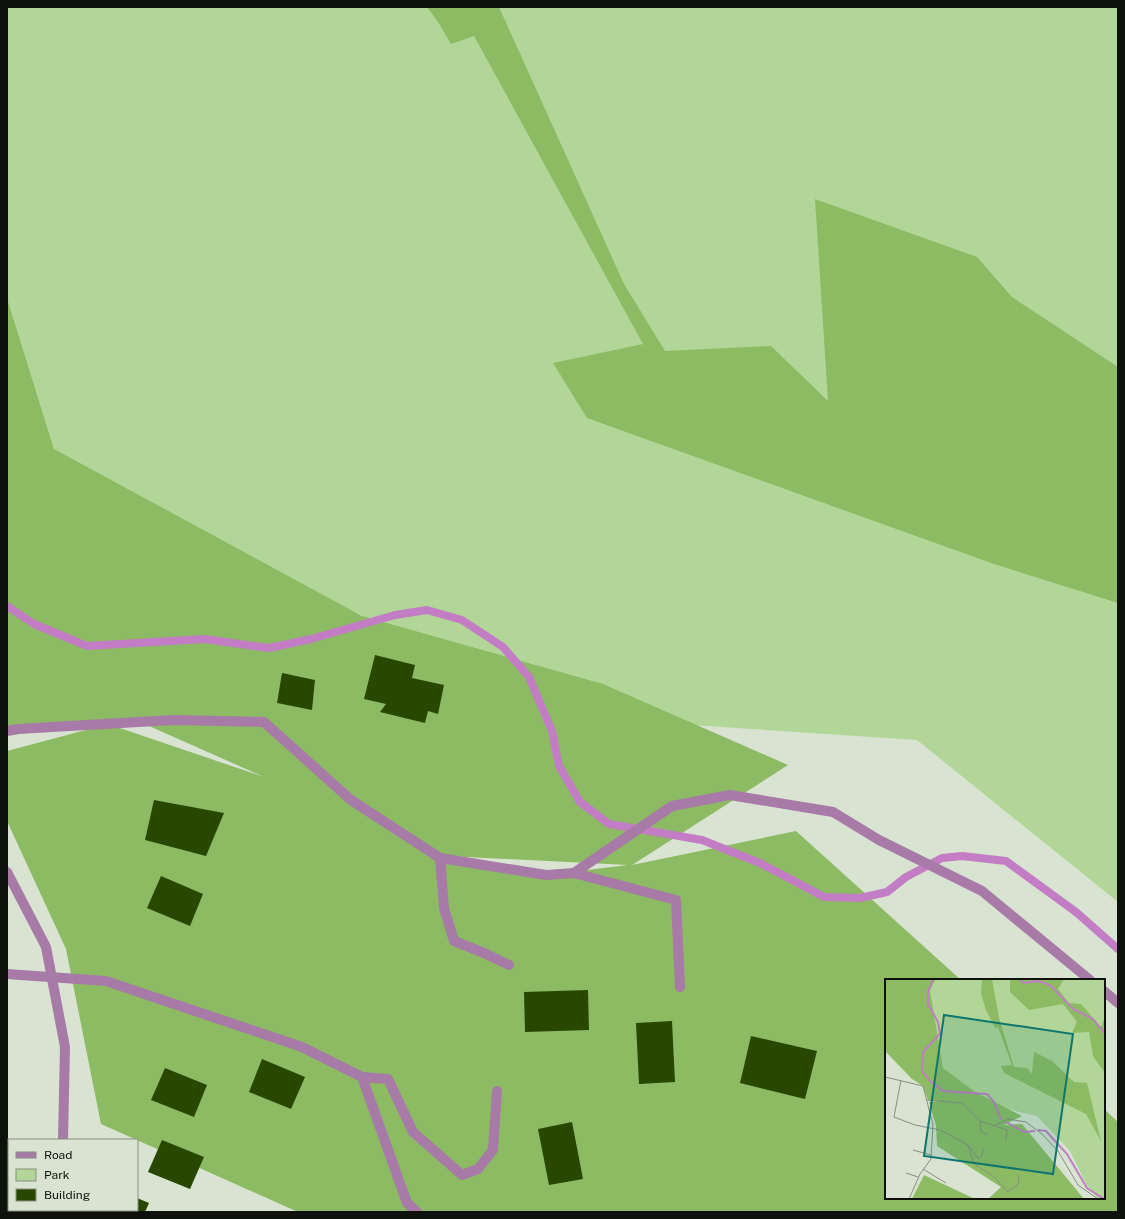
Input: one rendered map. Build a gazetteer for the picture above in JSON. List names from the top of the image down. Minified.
{"legend":["Road","Park","Building"]}
